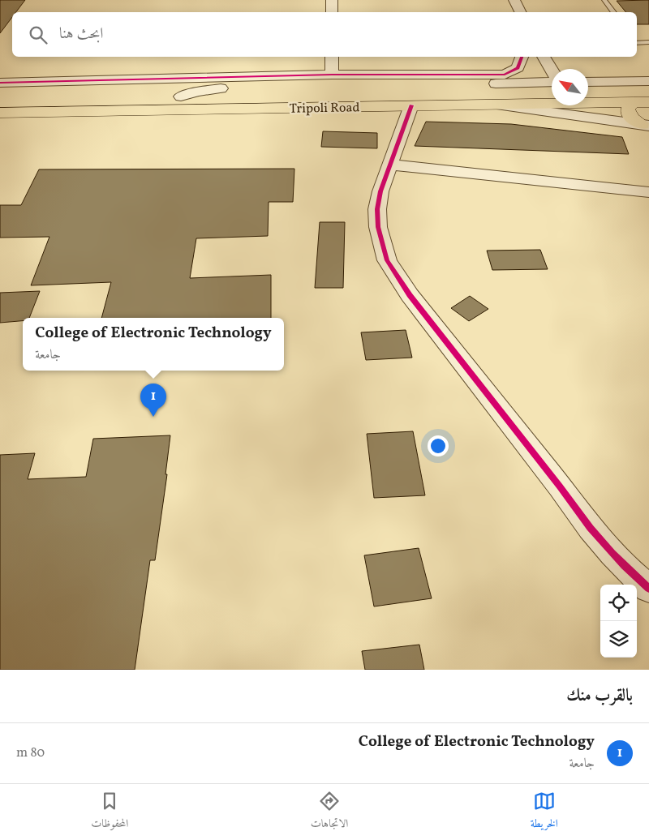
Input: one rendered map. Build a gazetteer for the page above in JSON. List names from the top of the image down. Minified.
{"streets":{"highway":["Tripoli Road"]},"north":"top left","page":{"search":"ابحث هنا","popup":["College of Electronic Technology","جامعة"],"pins":"1","heading":"بالقرب منك","list":[{"mark":"1","name":"College of Electronic Technology","note":"جامعة","value":"80 m"}],"nav":["الخريطة","الاتجاهات","المحفوظات"]}}
